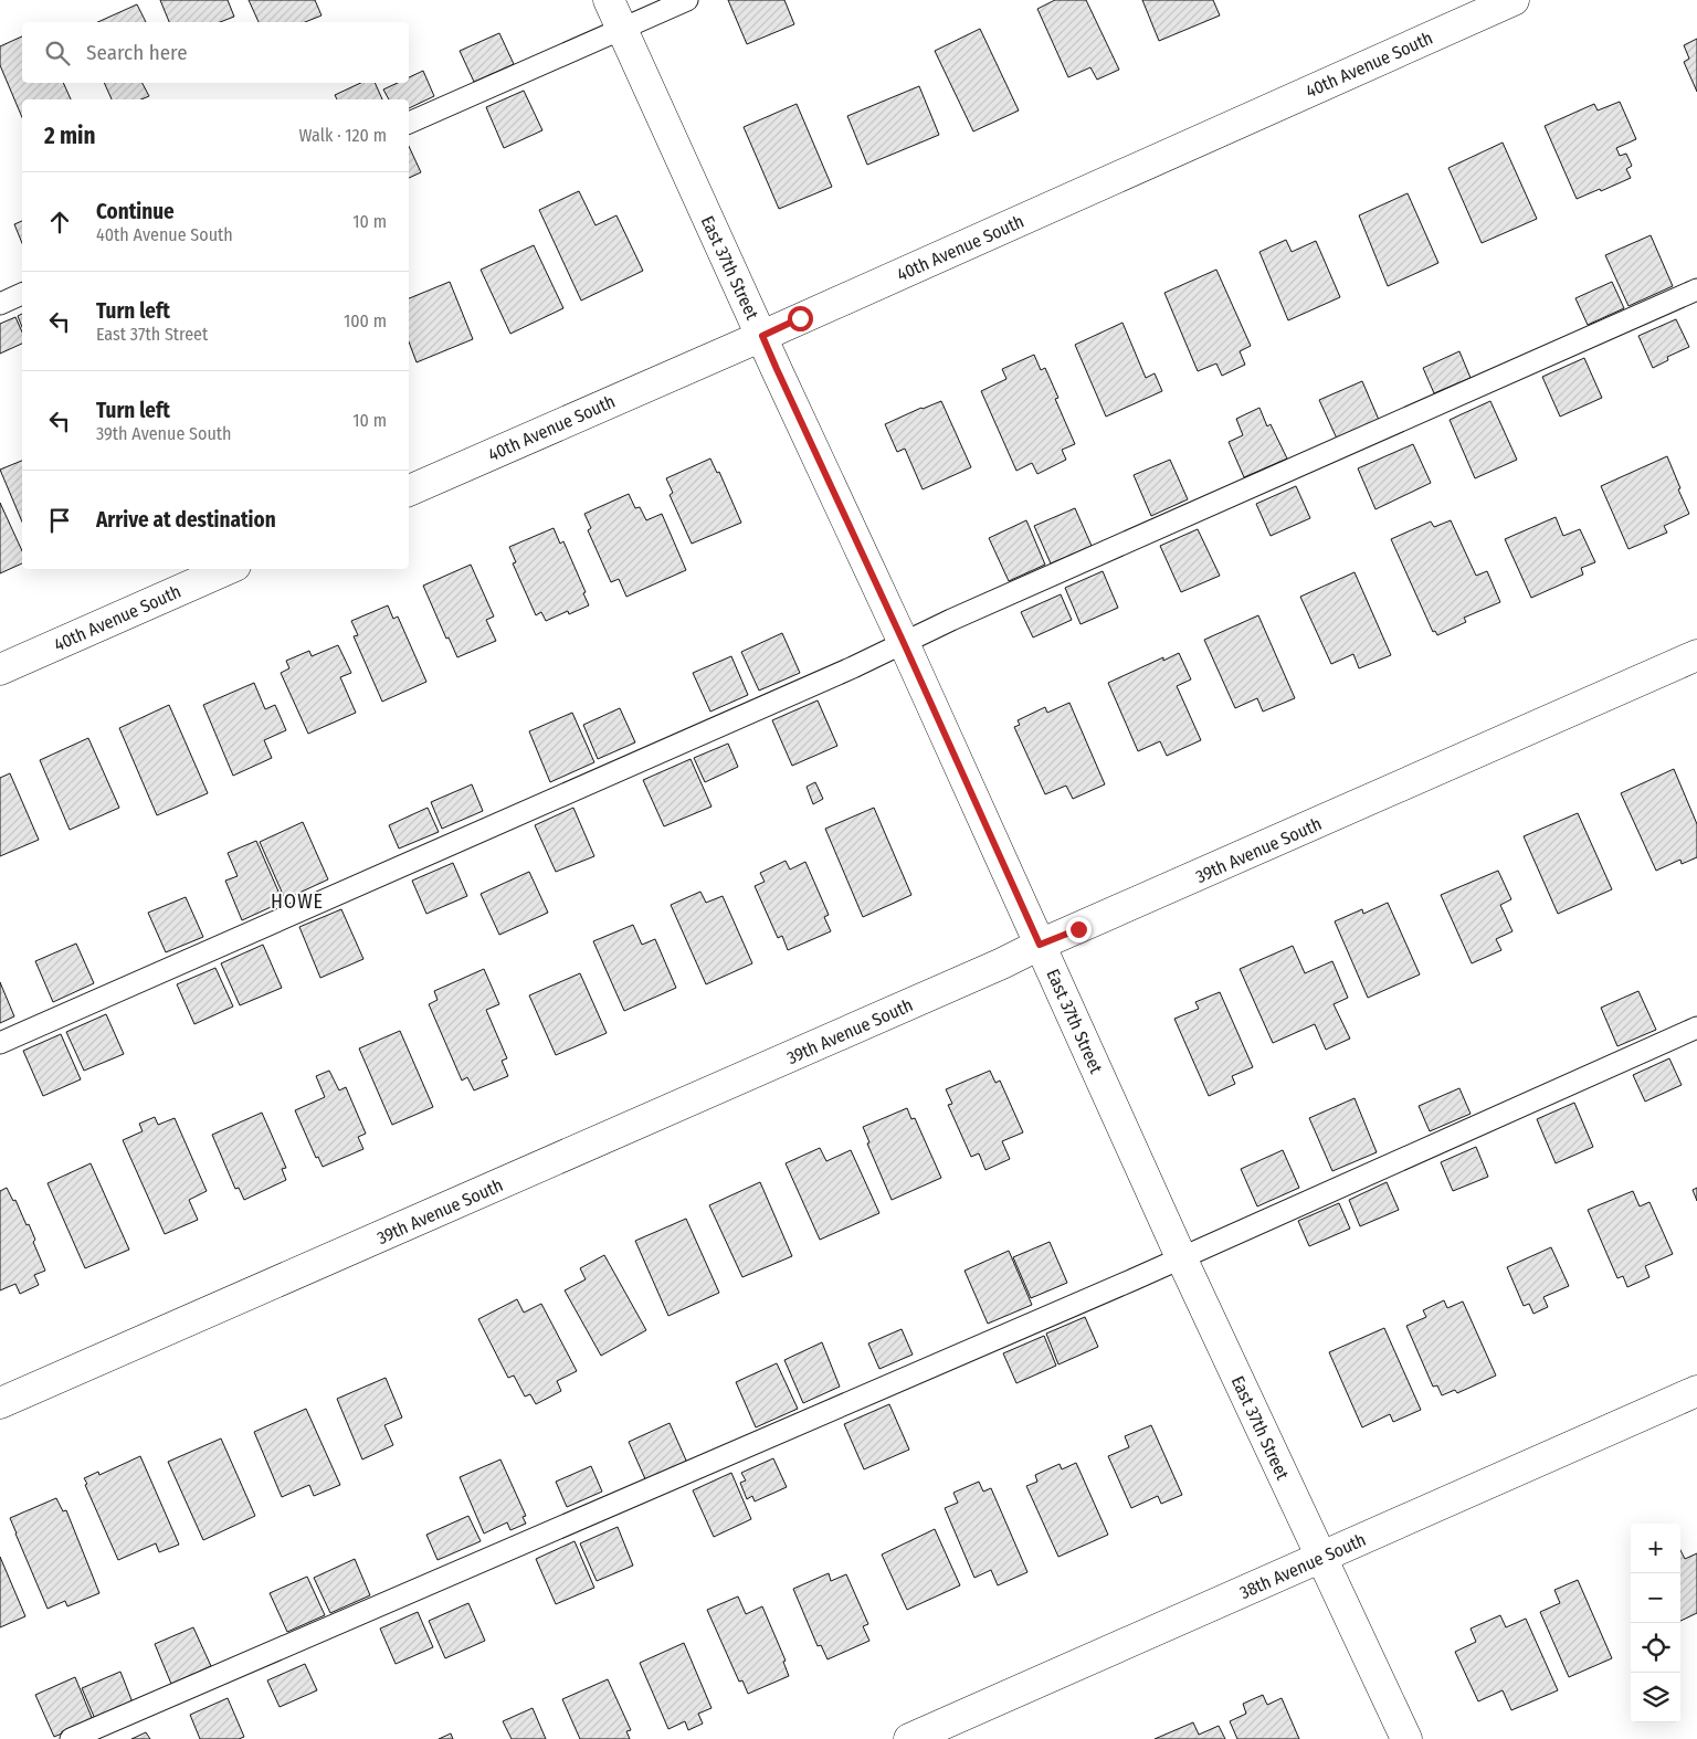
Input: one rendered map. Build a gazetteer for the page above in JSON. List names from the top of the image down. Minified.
{"streets":{"street":["40th Avenue South","East 37th Street","39th Avenue South","38th Avenue South"]},"crossings":[["40th Avenue South","East 37th Street"],["East 37th Street","39th Avenue South"],["East 37th Street","38th Avenue South"]],"districts":["HOWE"],"page":{"search":"Search here","heading":["2 min","Walk · 120 m"],"list":[["Continue","40th Avenue South","10 m"],["Turn left","East 37th Street","100 m"],["Turn left","39th Avenue South","10 m"],"Arrive at destination"],"map_buttons":["+","−"]}}
